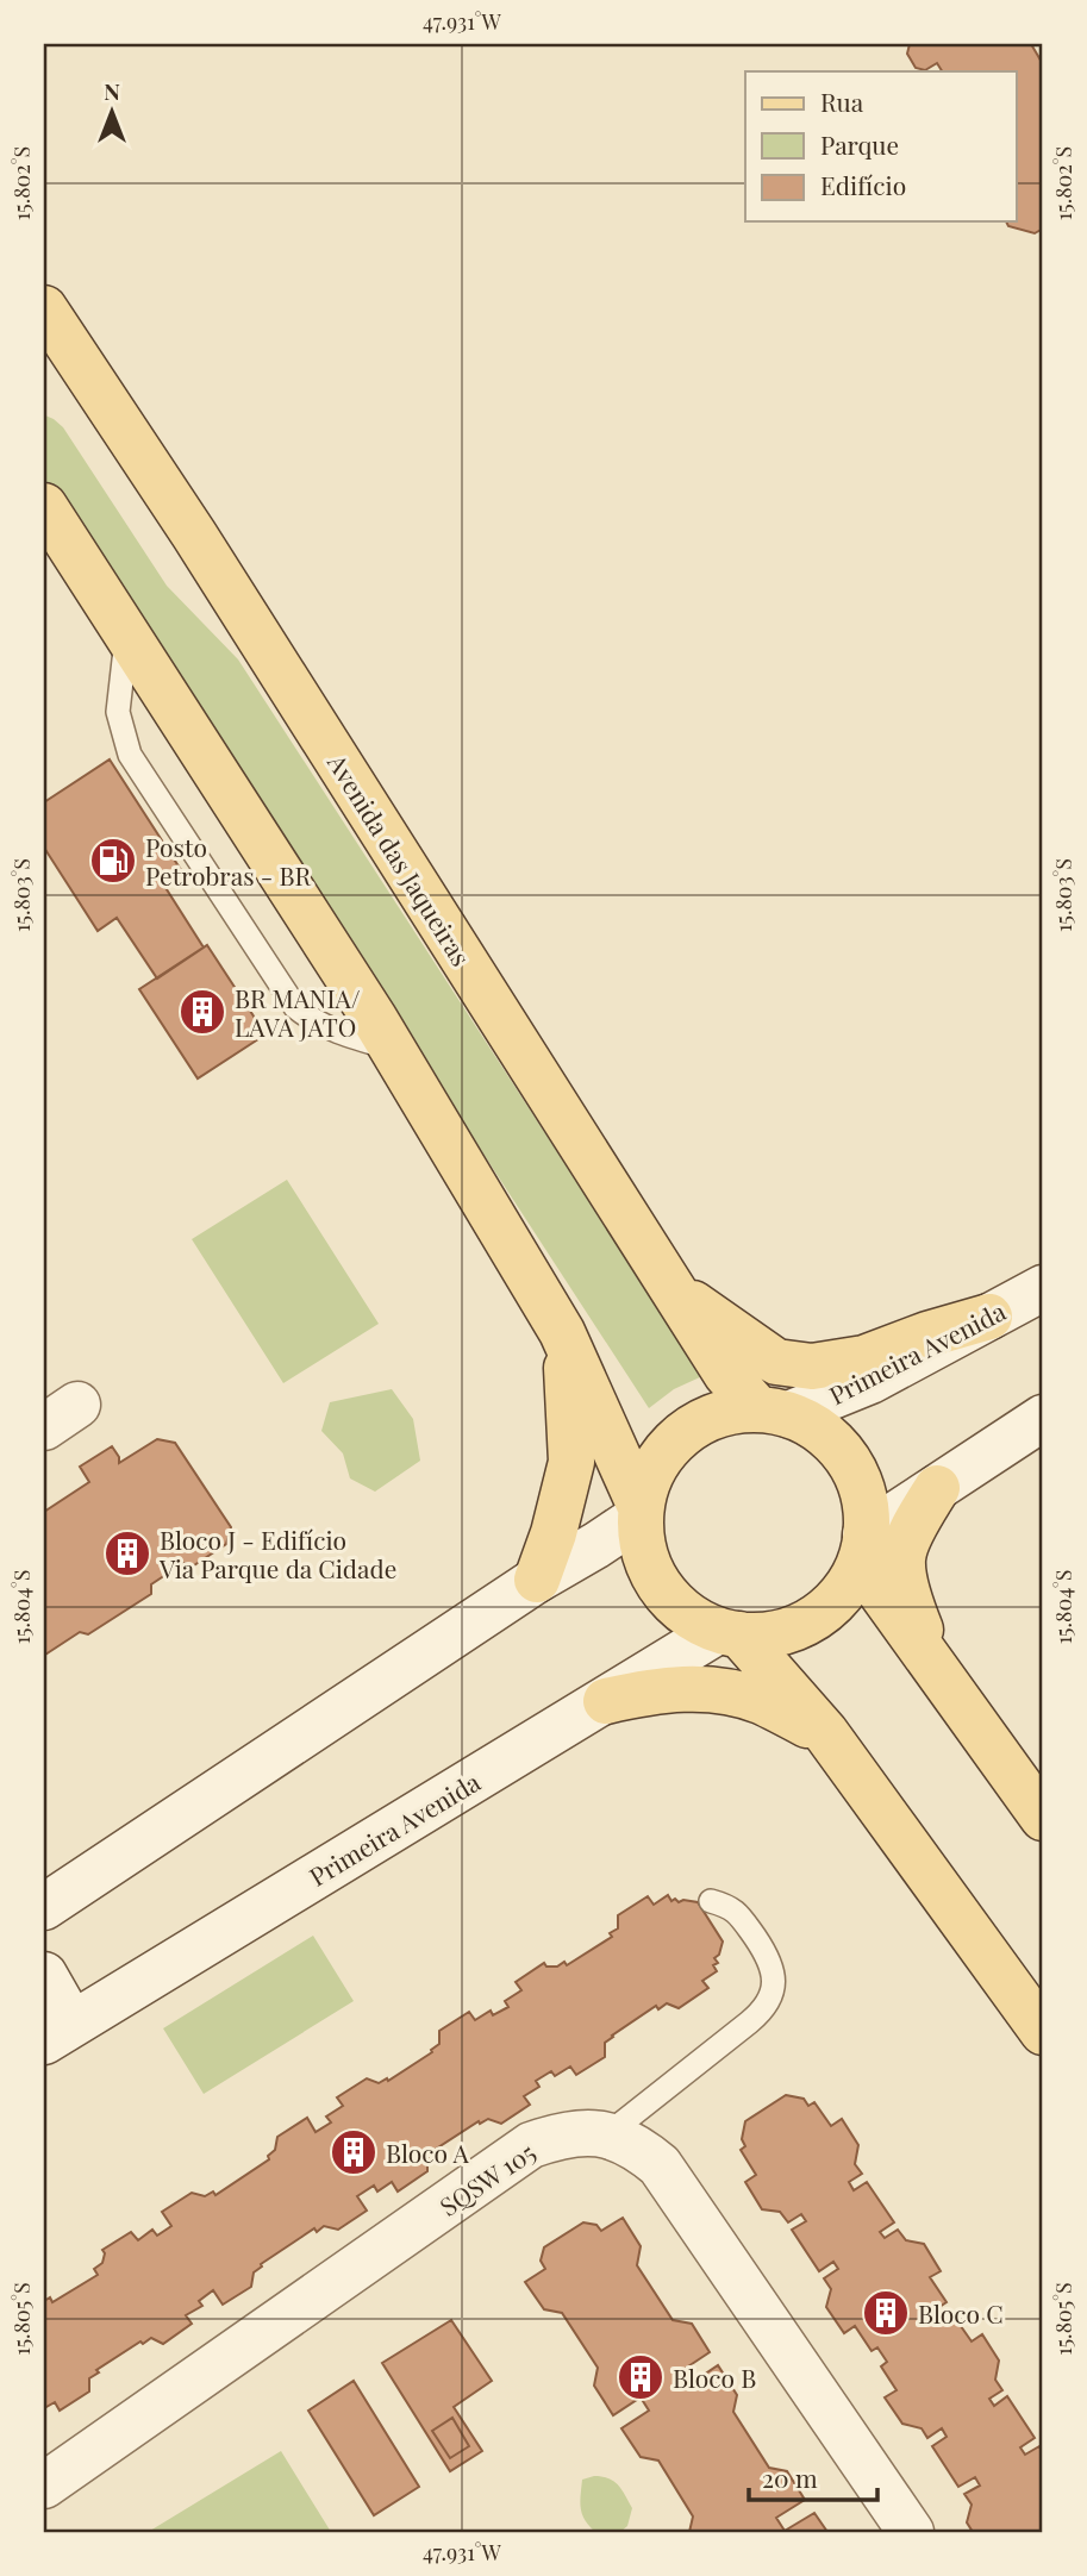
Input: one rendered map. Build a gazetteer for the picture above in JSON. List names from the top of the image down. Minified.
{"streets":{"main road":["Avenida das Jaqueiras","Primeira Avenida","SQSW 105"]},"crossings":[["Avenida das Jaqueiras","Primeira Avenida"]],"places":{"fuel station":["Posto Petrobras - BR"],"building":["BR MANIA/ LAVA JATO","Bloco J - Edifício Via Parque da Cidade","Bloco A","Bloco C","Bloco B"]},"legend":["Rua","Parque","Edifício"],"scale_bar":"20 m","north":"top","coordinates":["47.931°W","15.802°S","15.803°S","15.804°S","15.805°S"]}
